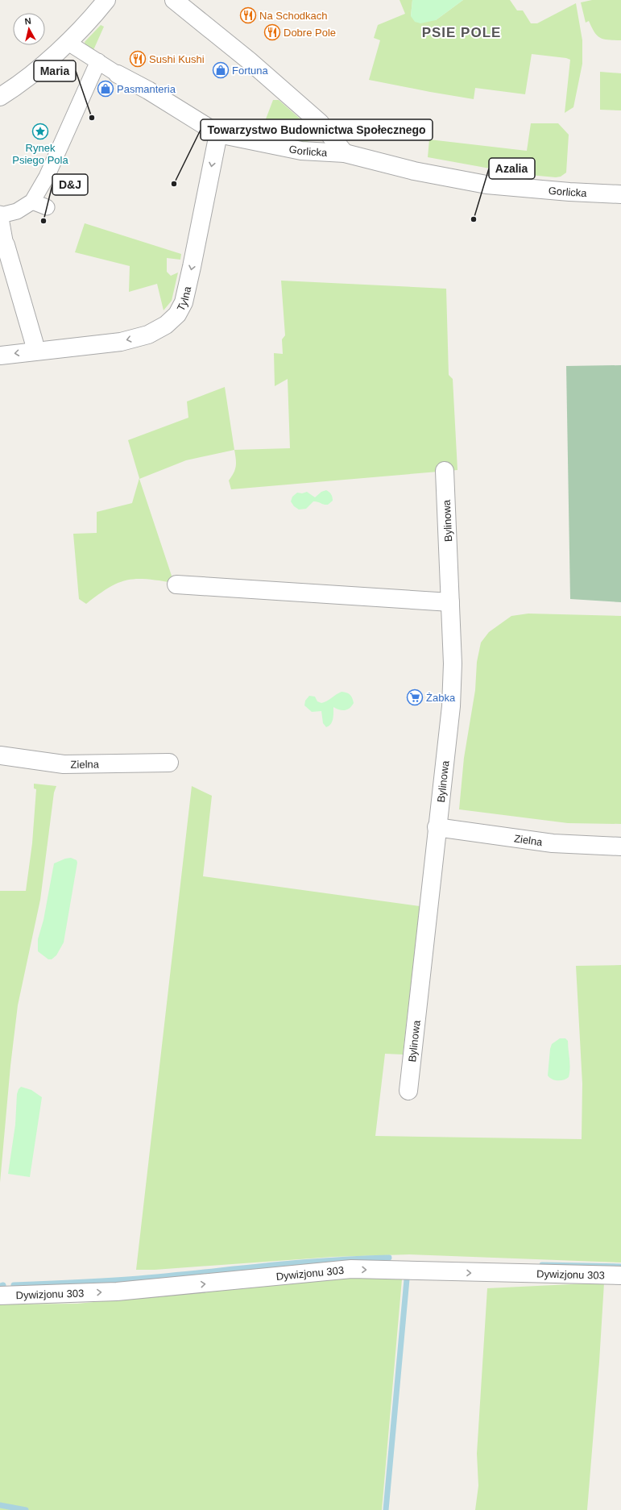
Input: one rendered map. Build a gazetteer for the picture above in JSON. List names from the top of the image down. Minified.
{"streets":{"street":["Gorlicka","Tylna","Bylinowa","Zielna","Dywizjonu 303"]},"crossings":[["Gorlicka","Tylna"],["Bylinowa","Zielna"]],"one_way":["Dywizjonu 303"],"districts":["PSIE POLE"],"places":{"restaurant":["Na Schodkach","Dobre Pole","Sushi Kushi"],"shop":["Fortuna","Pasmanteria"],"other":["Maria","Towarzystwo Budownictwa Społecznego","Azalia","D&J"],"place":["Rynek Psiego Pola"],"supermarket":["Żabka"]},"north":"top"}
